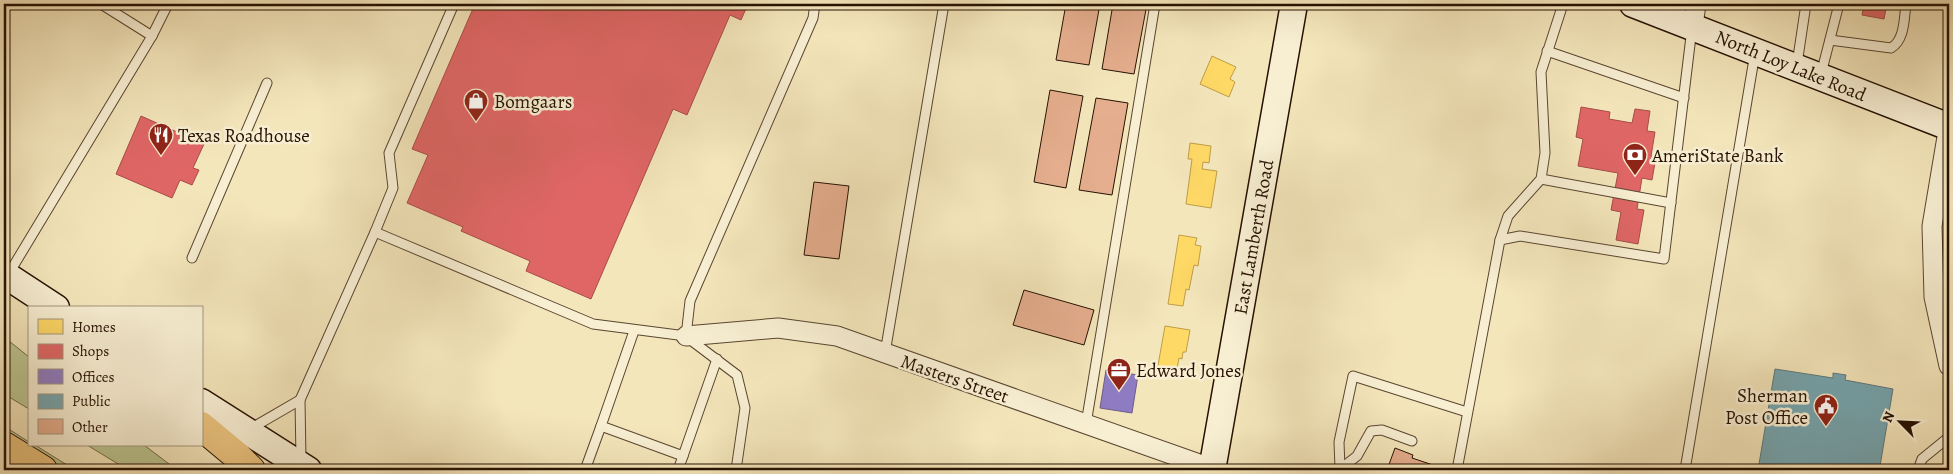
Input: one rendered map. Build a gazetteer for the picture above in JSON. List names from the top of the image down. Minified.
{"streets":{"street":["North Loy Lake Road","East Lamberth Road","Masters Street"]},"crossings":[["East Lamberth Road","Masters Street"]],"places":{"shop":["Bomgaars"],"restaurant":["Texas Roadhouse"],"bank":["AmeriState Bank"],"office":["Edward Jones"],"public building":["Sherman Post Office"]},"legend":["Homes","Shops","Offices","Public","Other"],"north":"top left"}
